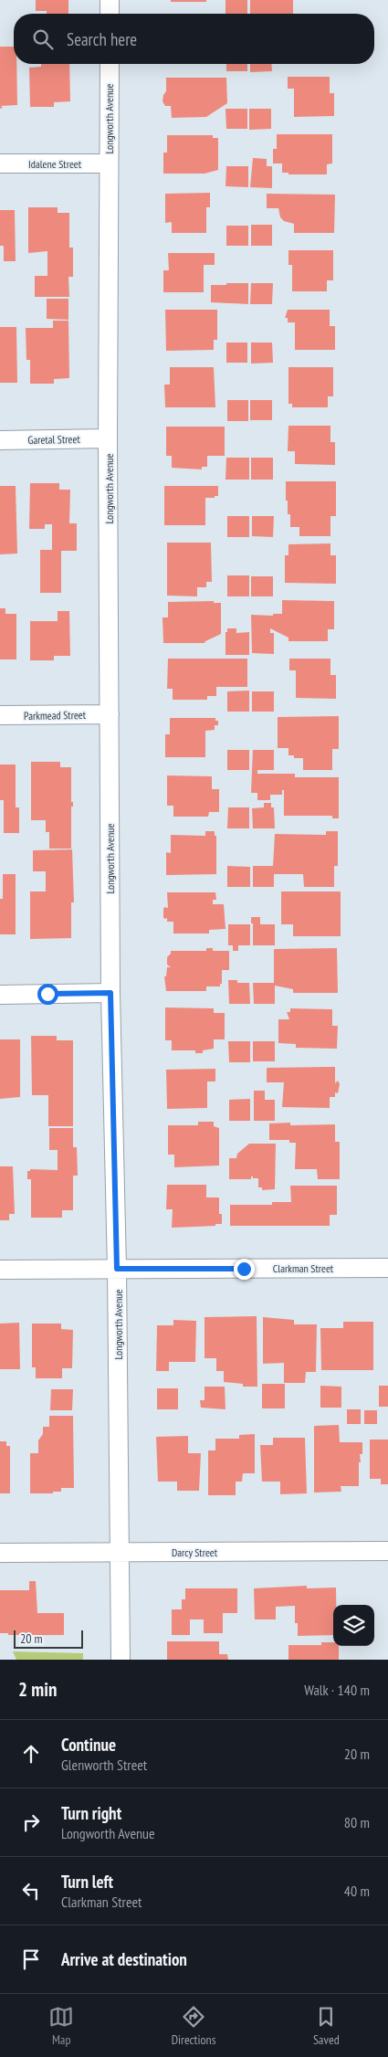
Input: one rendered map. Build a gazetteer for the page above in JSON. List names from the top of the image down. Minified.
{"streets":{"street":["Longworth Avenue","Idalene Street","Garetal Street","Parkmead Street","Clarkman Street","Darcy Street"]},"crossings":[["Longworth Avenue","Idalene Street"],["Longworth Avenue","Garetal Street"],["Longworth Avenue","Parkmead Street"],["Longworth Avenue","Clarkman Street"],["Longworth Avenue","Darcy Street"]],"scale_bar":"20 m","page":{"search":"Search here","scale":"20 m","heading":["2 min","Walk · 140 m"],"list":[["Continue","Glenworth Street","20 m"],["Turn right","Longworth Avenue","80 m"],["Turn left","Clarkman Street","40 m"],"Arrive at destination"],"nav":["Map","Directions","Saved"]}}
